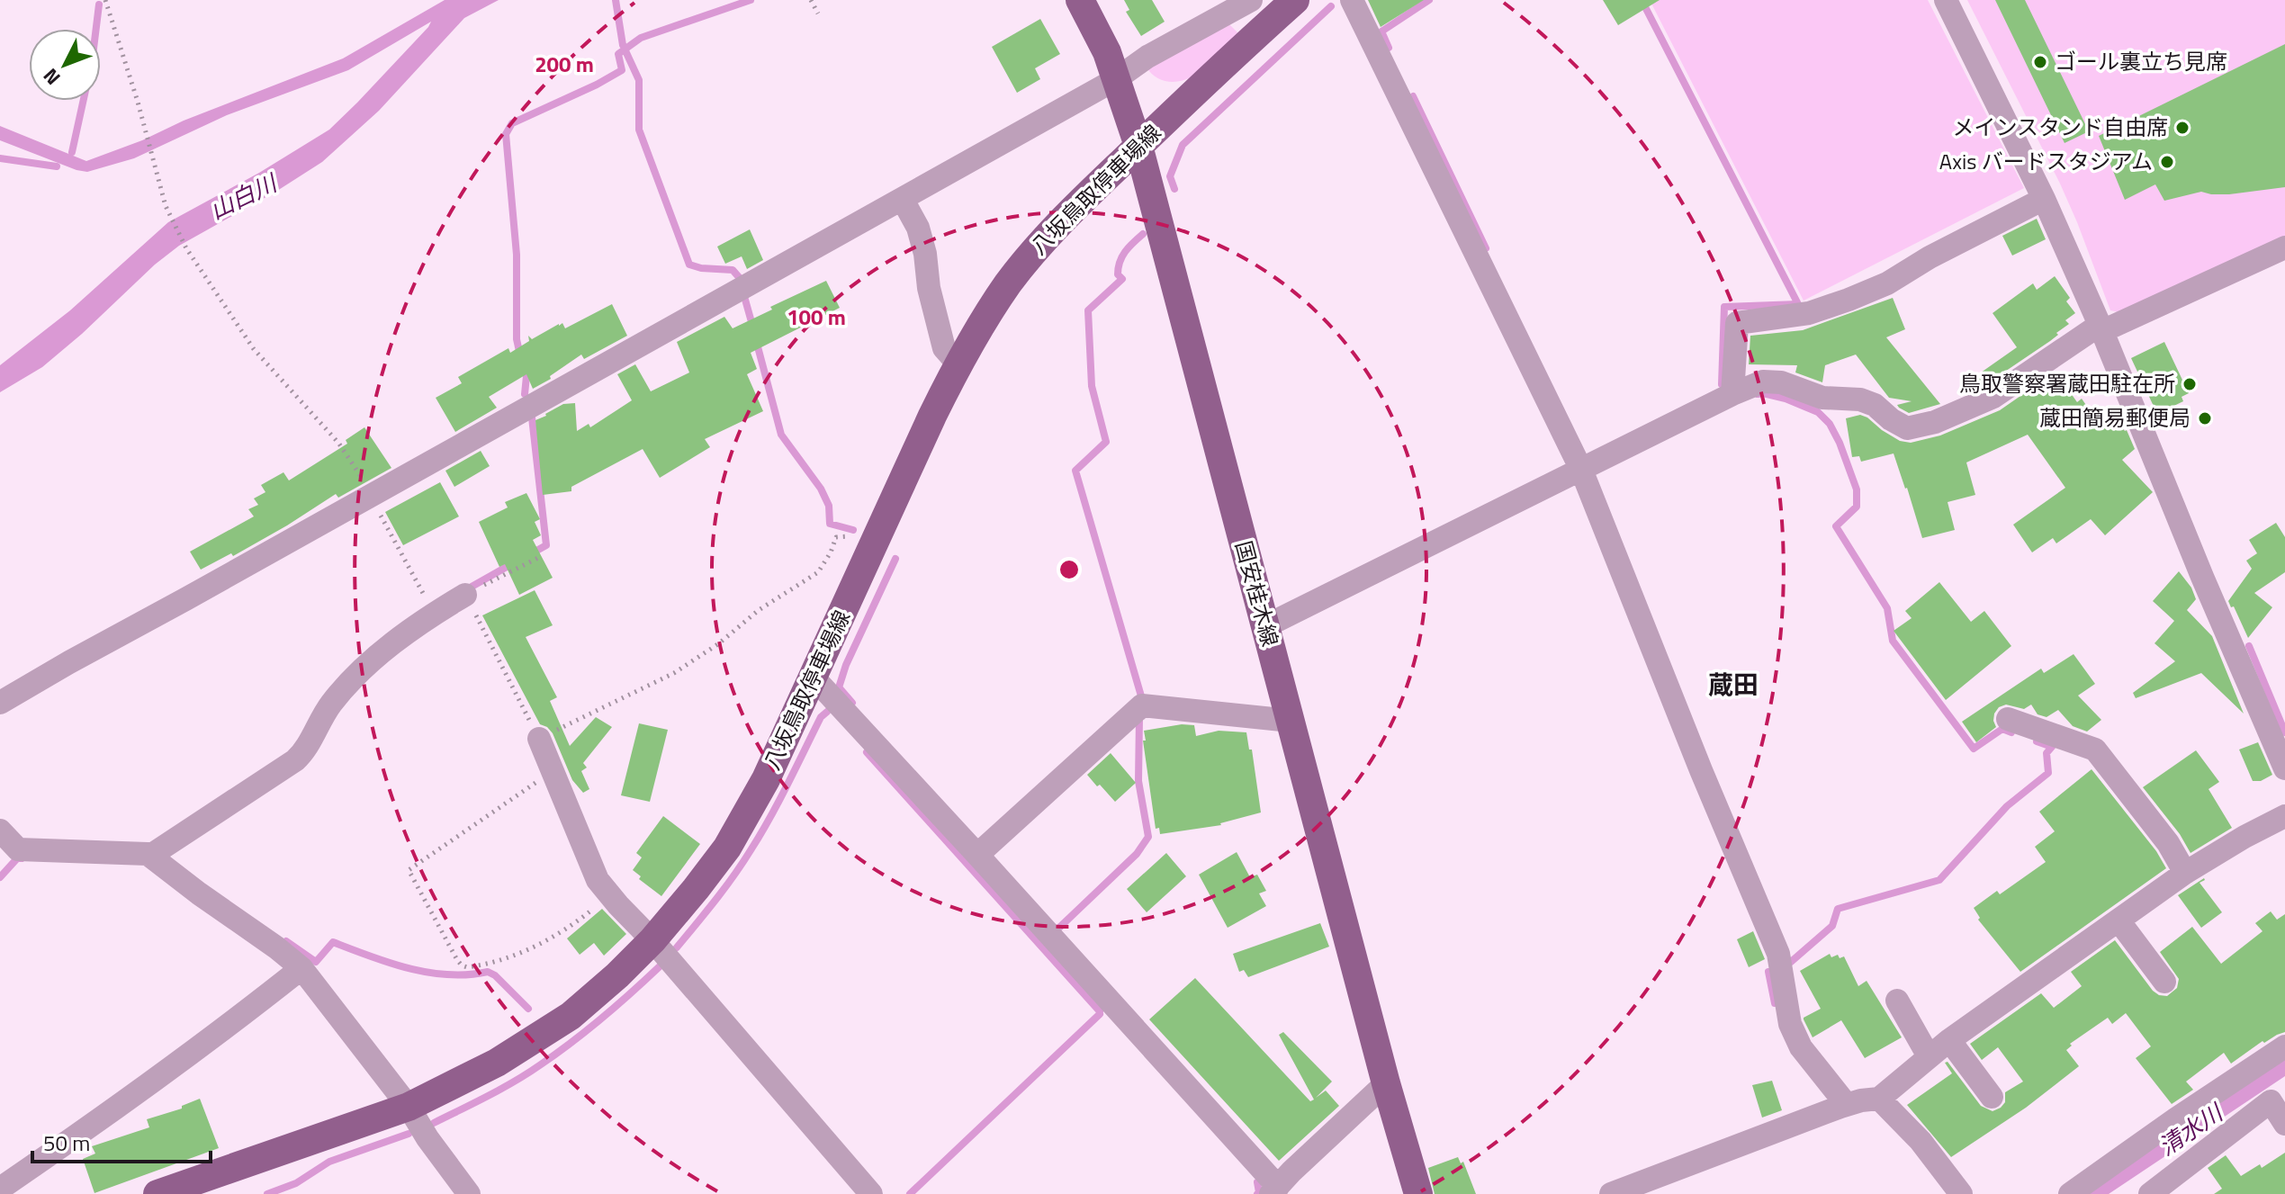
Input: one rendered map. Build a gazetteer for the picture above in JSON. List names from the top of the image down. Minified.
{"streets":{"main road":["八坂鳥取停車場線","国安桂木線"]},"crossings":[["八坂鳥取停車場線","国安桂木線"]],"districts":["蔵田"],"water":["山白川","清水川"],"places":["ゴール裏立ち見席","メインスタンド自由席","Axis バードスタジアム","鳥取警察署蔵田駐在所","蔵田簡易郵便局"],"scale_bar":"50 m","north":"bottom left","rings":["200 m","100 m"]}
